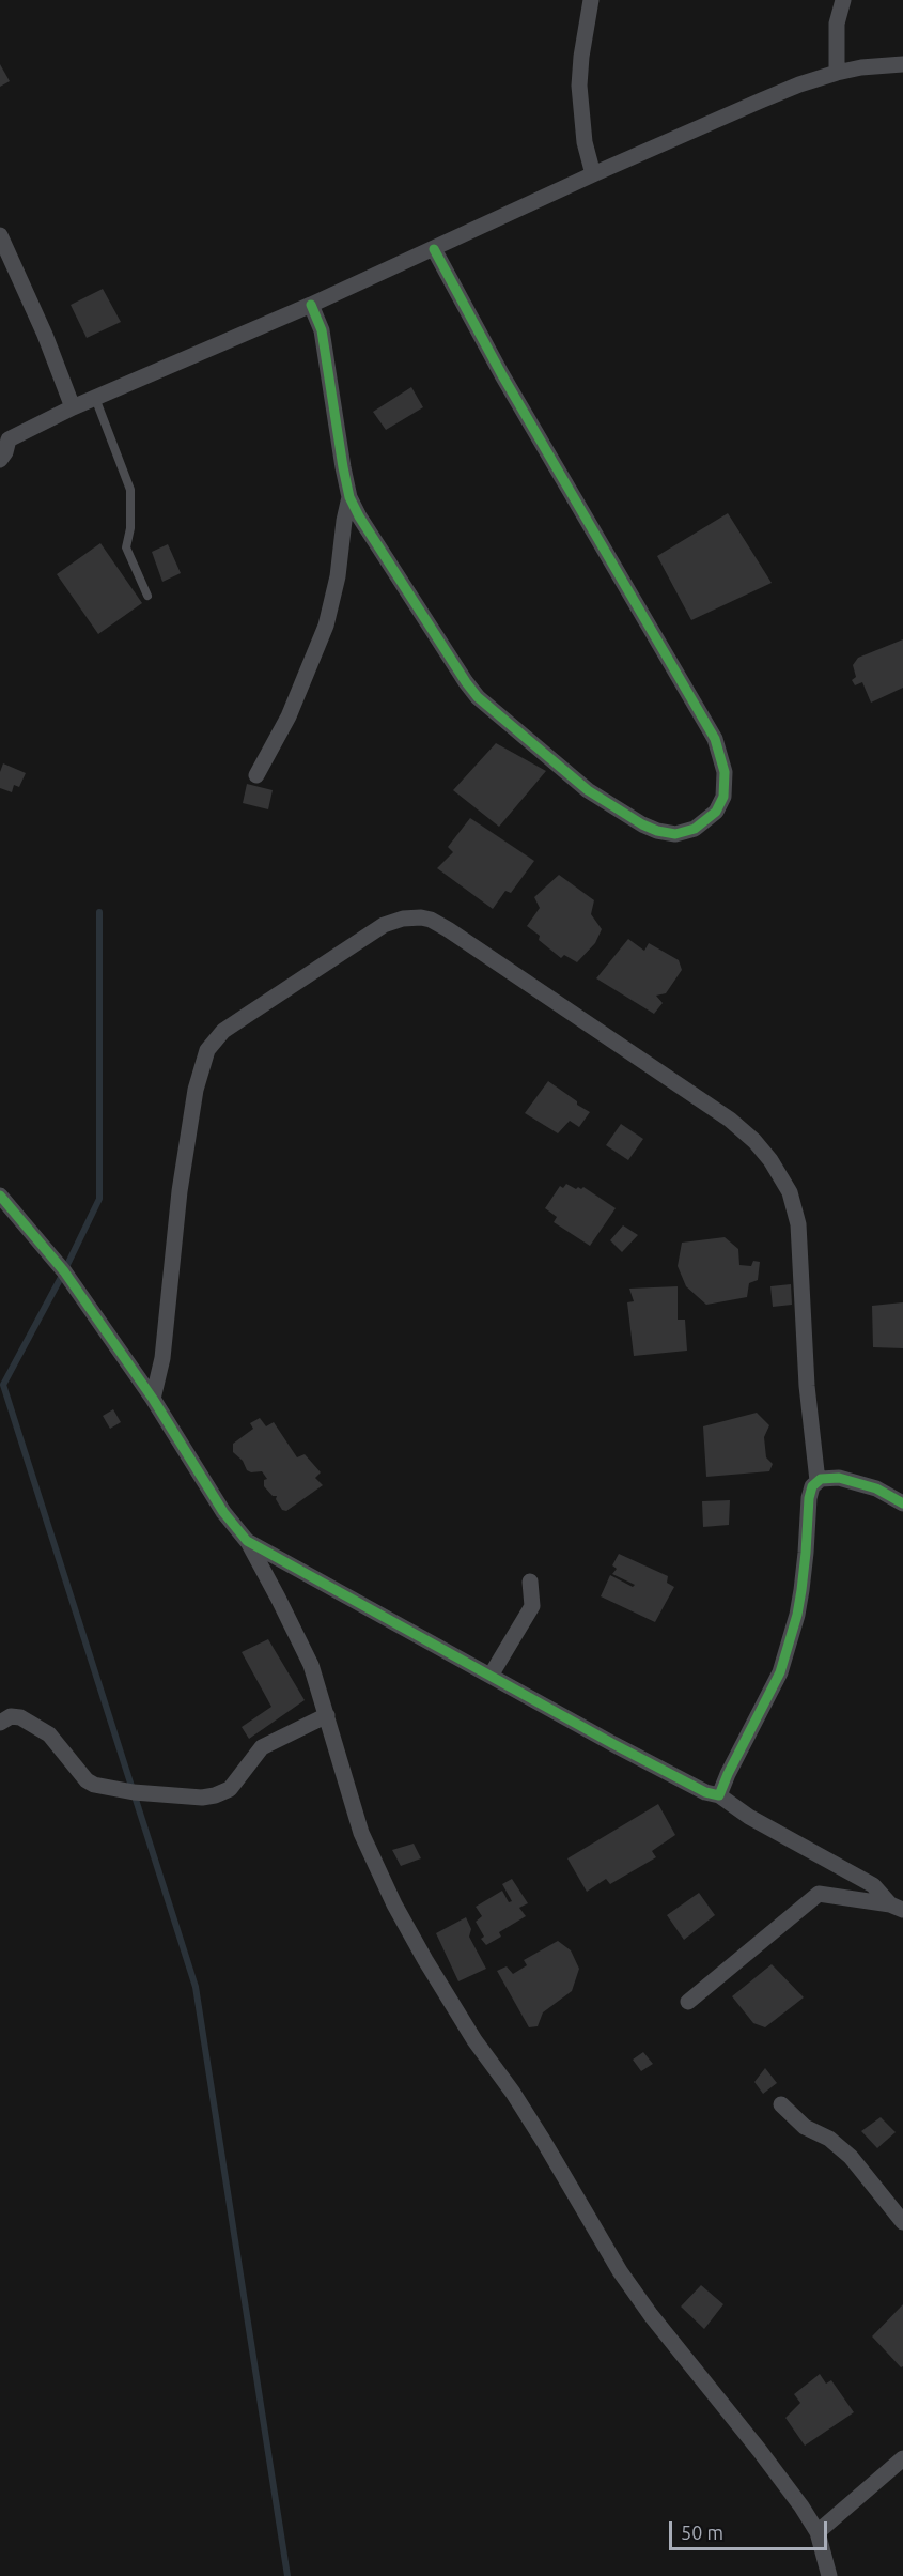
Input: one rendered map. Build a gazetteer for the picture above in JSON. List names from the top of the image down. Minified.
{"scale_bar":"50 m"}
